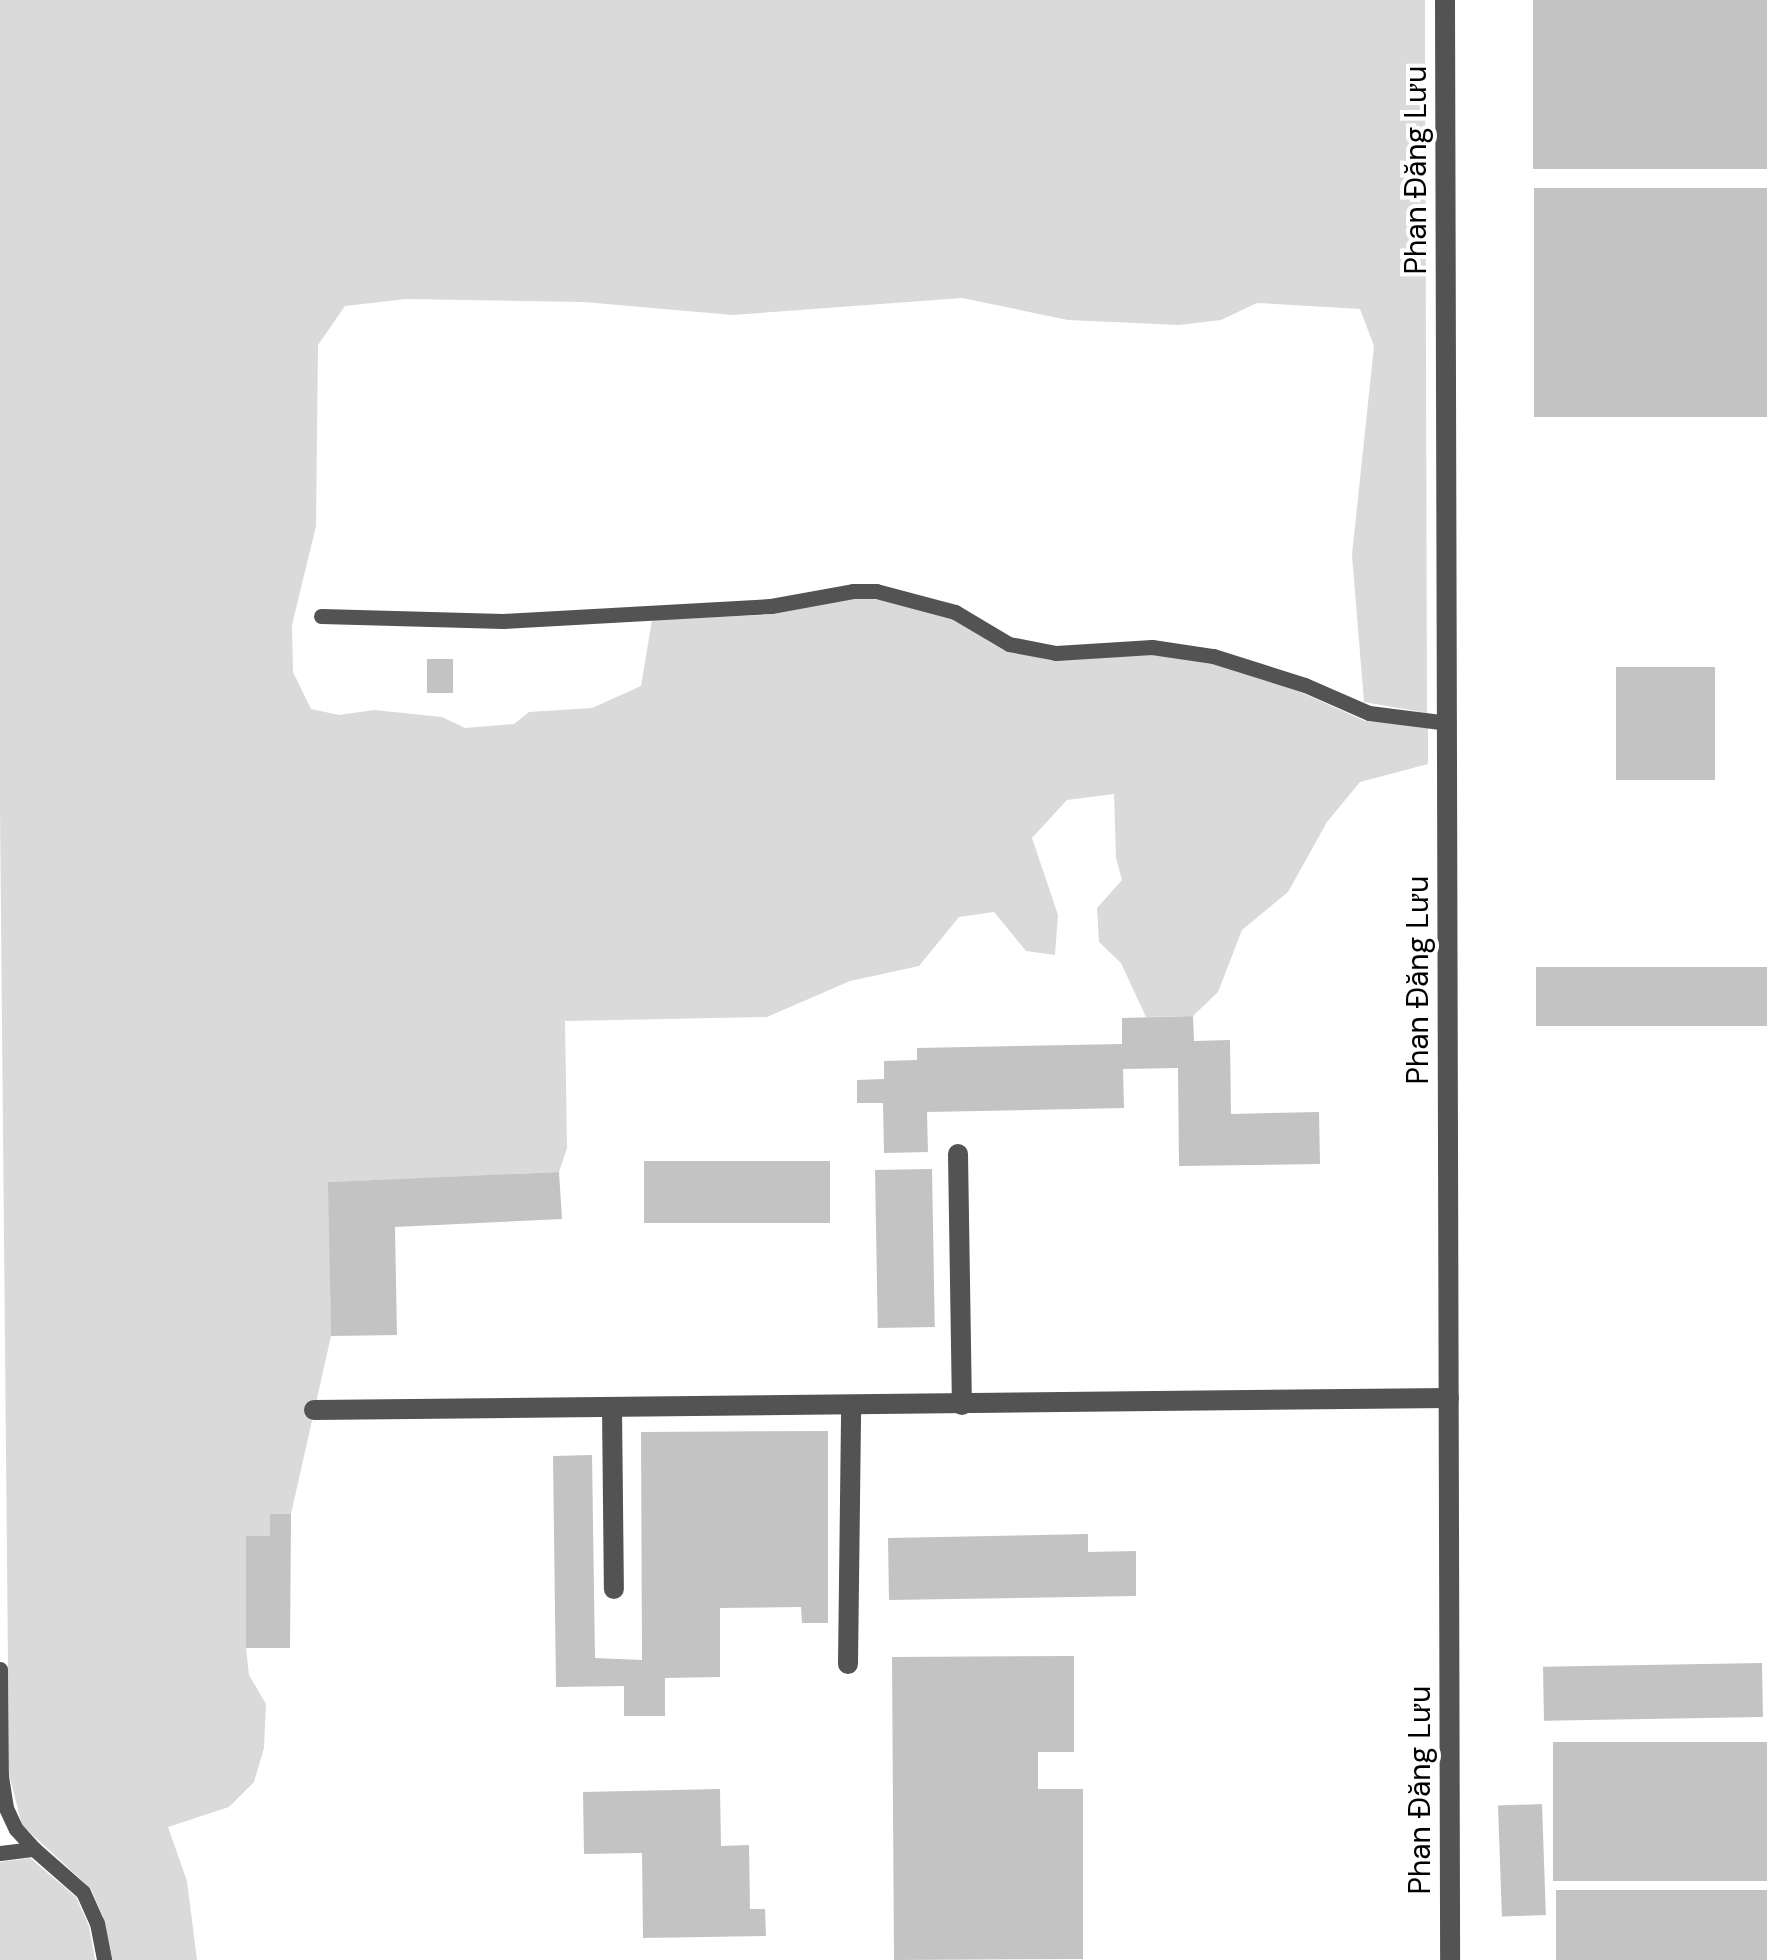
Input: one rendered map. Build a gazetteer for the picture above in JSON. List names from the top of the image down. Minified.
{"streets":{"street":["Phan Đăng Lưu"]}}
